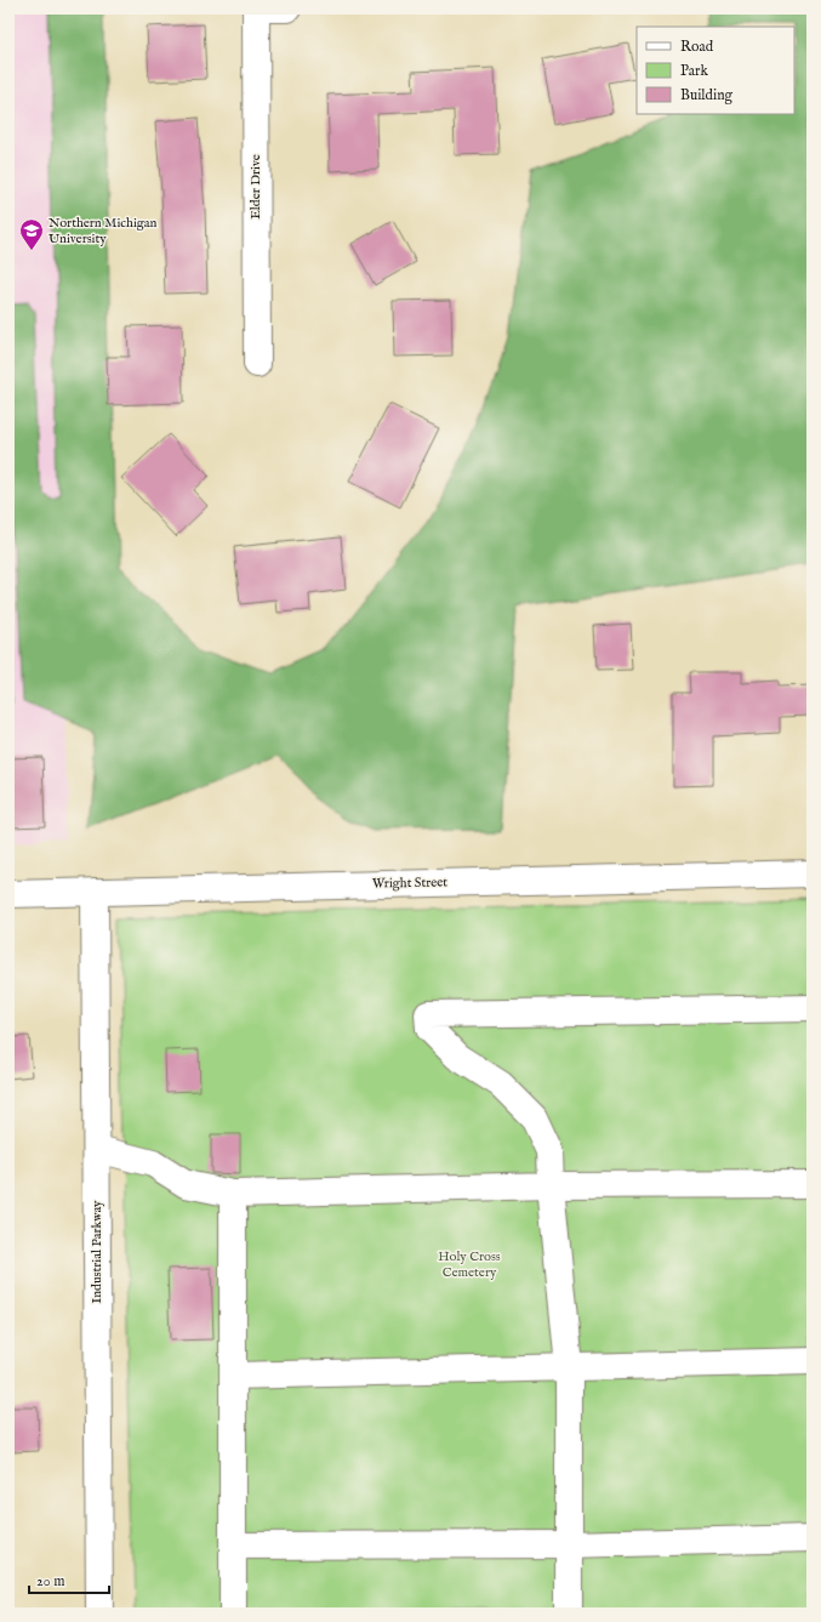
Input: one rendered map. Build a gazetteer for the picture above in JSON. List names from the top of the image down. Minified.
{"streets":{"street":["Elder Drive","Wright Street","Industrial Parkway"]},"crossings":[["Wright Street","Industrial Parkway"]],"parks":["Holy Cross Cemetery"],"places":{"school or university":["Northern Michigan University"]},"legend":["Road","Park","Building"],"scale_bar":"20 m"}
